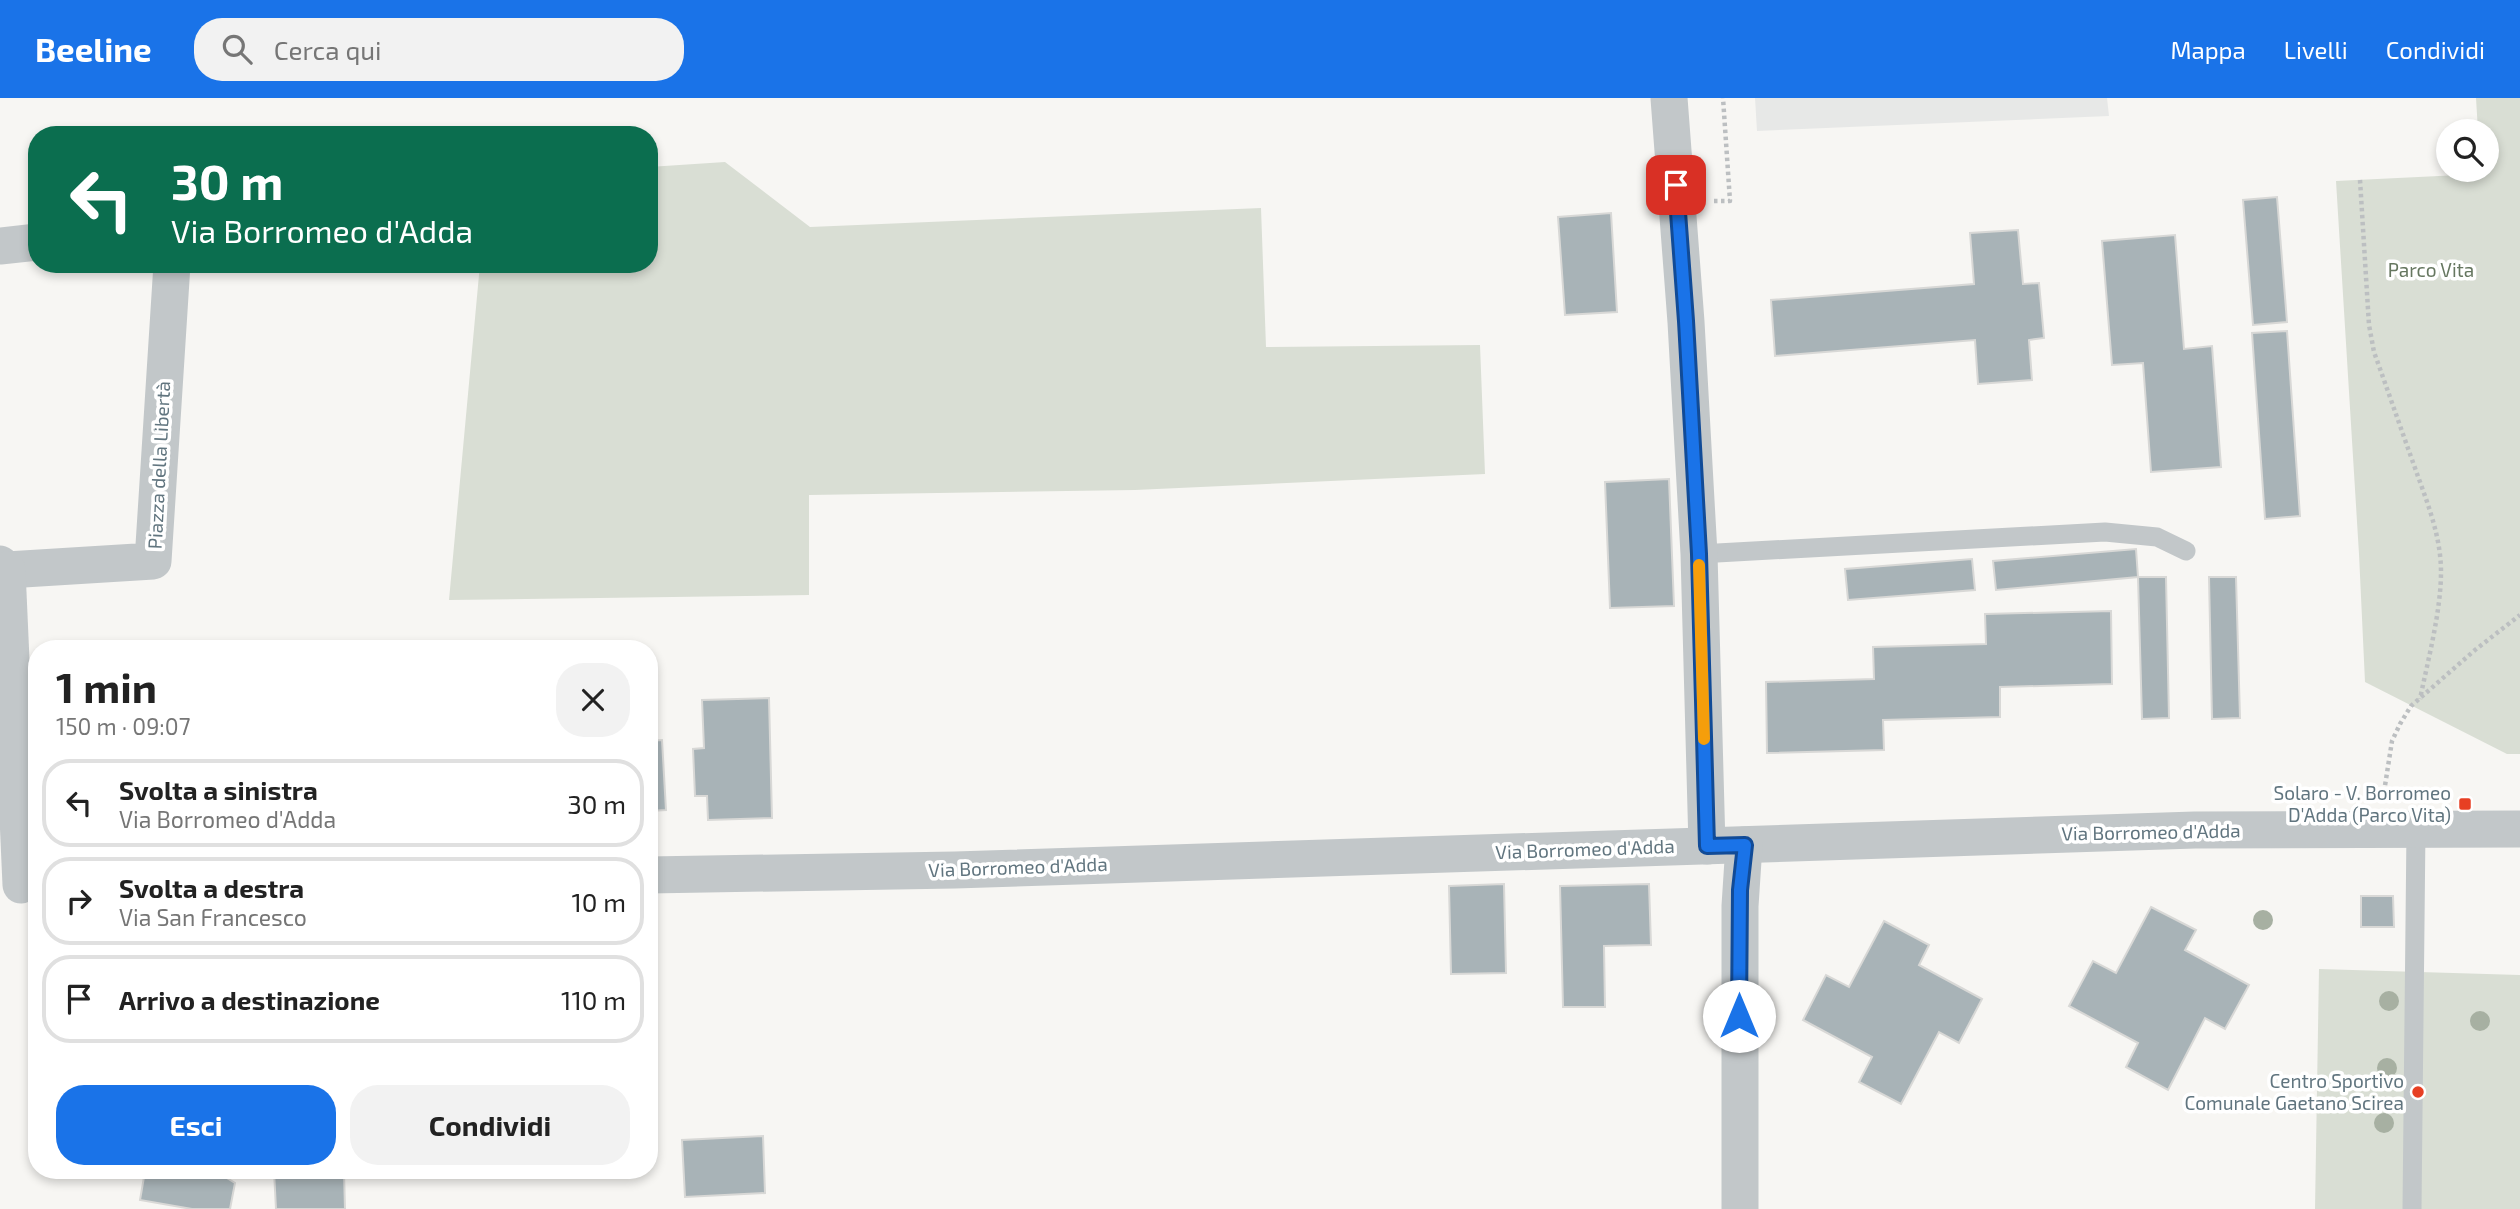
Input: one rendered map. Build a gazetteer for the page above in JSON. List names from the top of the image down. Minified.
{"streets":{"street":["Piazza della Libertà","Via Borromeo d'Adda"]},"parks":["Parco Vita"],"places":{"transit":["Solaro - V. Borromeo D'Adda (Parco Vita)"],"other":["Centro Sportivo Comunale Gaetano Scirea"]},"page":{"header":"Beeline","search":"Cerca qui","nav":["Mappa","Livelli","Condividi"],"turn":["30 m","Via Borromeo d'Adda"],"heading":["1 min","150 m · 09:07"],"list":[{"name":"Svolta a sinistra","note":"Via Borromeo d'Adda","value":"30 m"},{"name":"Svolta a destra","note":"Via San Francesco","value":"10 m"},{"name":"Arrivo a destinazione","value":"110 m"}],"buttons":["Esci","Condividi"]}}
